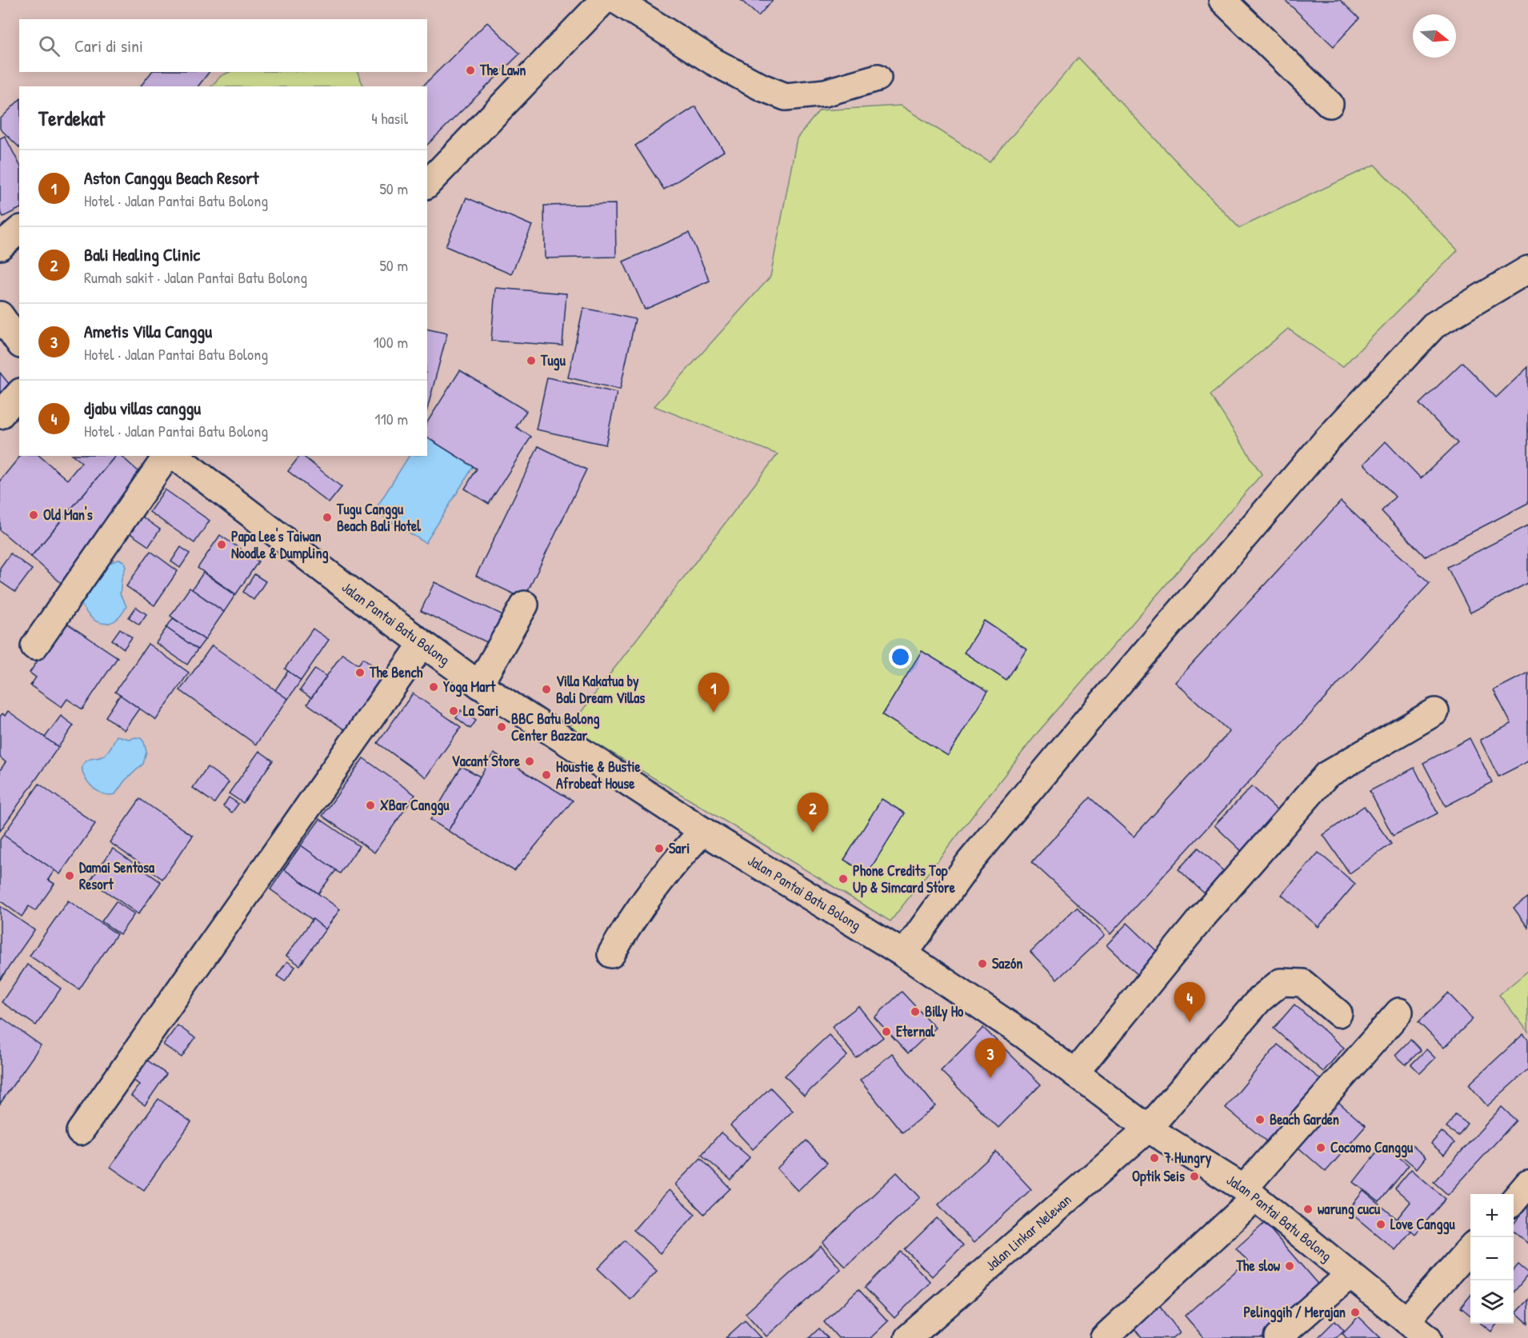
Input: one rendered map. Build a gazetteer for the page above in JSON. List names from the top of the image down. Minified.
{"streets":{"street":["Jalan Pantai Batu Bolong","Jalan Linkar Nelewan"]},"crossings":[["Jalan Pantai Batu Bolong","Jalan Linkar Nelewan"]],"places":["The Lawn","Tugu","Old Man's","Tugu Canggu Beach Bali Hotel","Papa Lee's Taiwan Noodle & Dumpling","The Bench","Yoga Mart","Villa Kakatua by Bali Dream Villas","La Sari","BBC Batu Bolong Center Bazzar","Vacant Store","Houstie & Bustie Afrobeat House","XBar Canggu","Sari","Damai Sentosa Resort","Phone Credits Top Up & Simcard Store","Sazón","Billy Ho","Eternal","Beach Garden","Cocomo Canggu","7 Hungry","Optik Seis","warung cucu","Love Canggu","The slow","Pelinggih / Merajan"],"north":"right","page":{"search":"Cari di sini","heading":["Terdekat","4 hasil"],"list":[{"mark":"1","name":"Aston Canggu Beach Resort","note":"Hotel · Jalan Pantai Batu Bolong","value":"50 m"},{"mark":"2","name":"Bali Healing Clinic","note":"Rumah sakit · Jalan Pantai Batu Bolong","value":"50 m"},{"mark":"3","name":"Ametis Villa Canggu","note":"Hotel · Jalan Pantai Batu Bolong","value":"100 m"},{"mark":"4","name":"djabu villas canggu","note":"Hotel · Jalan Pantai Batu Bolong","value":"110 m"}],"pins":["1","2","4","3"],"map_buttons":["+","−"]}}
